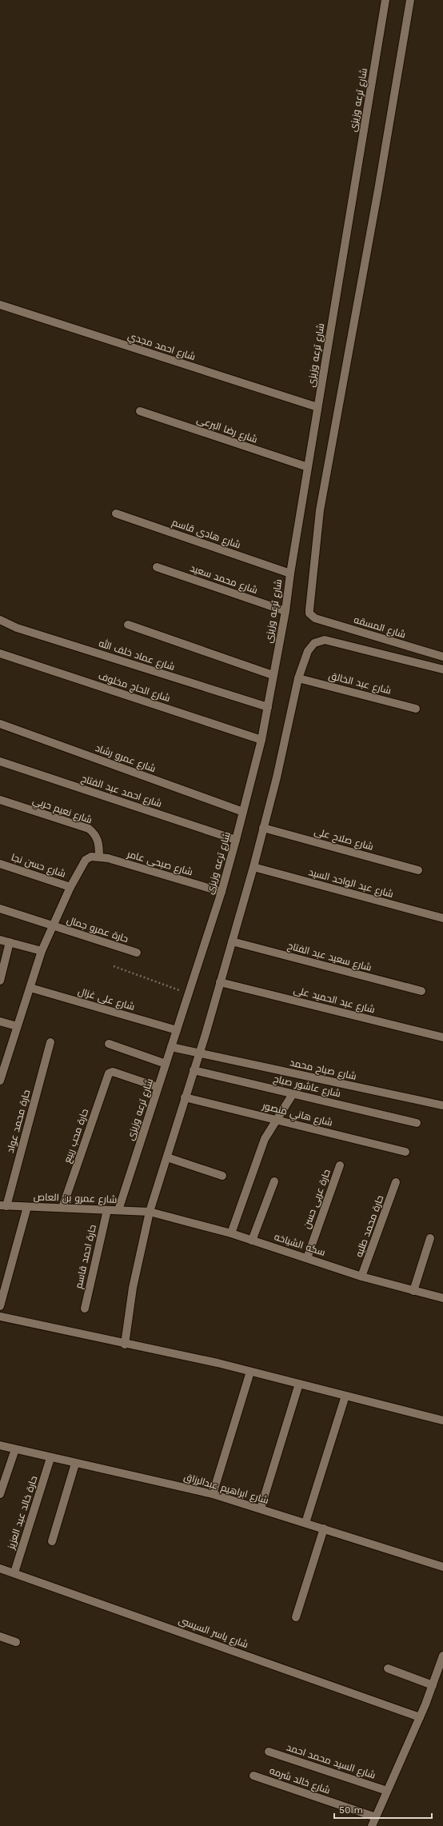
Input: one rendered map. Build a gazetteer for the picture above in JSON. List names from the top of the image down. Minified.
{"streets":{"street":["شارع ترعه وزيزى","شارع احمد مجدي","شارع رضا البرعى","شارع هادى قاسم","شارع محمد سعيد","شارع المسقه","شارع عماد خلف الله","شارع عبد الخالق","شارع الحاج مخلوف","شارع عمرو رشاد","شارع احمد عبد الفتاح","شارع نعيم حربي","شارع صلاح على","شارع صبحى عامر","شارع حسن نجا","شارع عبد الواحد السيد","حارة عمرو جمال","شارع سعيد عبد الفتاح","شارع على غزال","شارع عبد الحميد على","شارع صباح محمد","شارع عاشور صباح","شارع هاني منصور","حارة محمد عواد","حارة محب ربيع","شارع عمرو بن العاص","حارة عربى حسن","حارة محمد طلبه","سكه الشياخه","حارة احمد قاسم","شارع ابراهيم عبدالرزاق","حارة خالد عبد العزيز","شارع ياسر السيسى","شارع السيد محمد احمد","شارع خالد شرمه"]},"crossings":[["شارع ترعه وزيزى","شارع احمد مجدي"],["شارع ترعه وزيزى","شارع رضا البرعى"],["شارع ترعه وزيزى","شارع هادى قاسم"],["شارع ترعه وزيزى","شارع محمد سعيد"],["شارع ترعه وزيزى","شارع عماد خلف الله"],["شارع ترعه وزيزى","شارع الحاج مخلوف"],["شارع ترعه وزيزى","شارع عمرو رشاد"],["شارع ترعه وزيزى","شارع احمد عبد الفتاح"],["شارع ترعه وزيزى","شارع صبحى عامر"],["شارع ترعه وزيزى","شارع على غزال"],["شارع ترعه وزيزى","شارع صباح محمد"],["شارع ترعه وزيزى","حارة محب ربيع"],["شارع ترعه وزيزى","شارع عمرو بن العاص"],["شارع نعيم حربي","شارع صبحى عامر"],["حارة محمد عواد","شارع عمرو بن العاص"],["حارة محب ربيع","شارع عمرو بن العاص"],["شارع عمرو بن العاص","سكه الشياخه"],["شارع عمرو بن العاص","حارة احمد قاسم"],["حارة عربى حسن","سكه الشياخه"],["حارة محمد طلبه","سكه الشياخه"],["شارع ابراهيم عبدالرزاق","حارة خالد عبد العزيز"],["حارة خالد عبد العزيز","شارع ياسر السيسى"]],"scale_bar":"50 m"}
